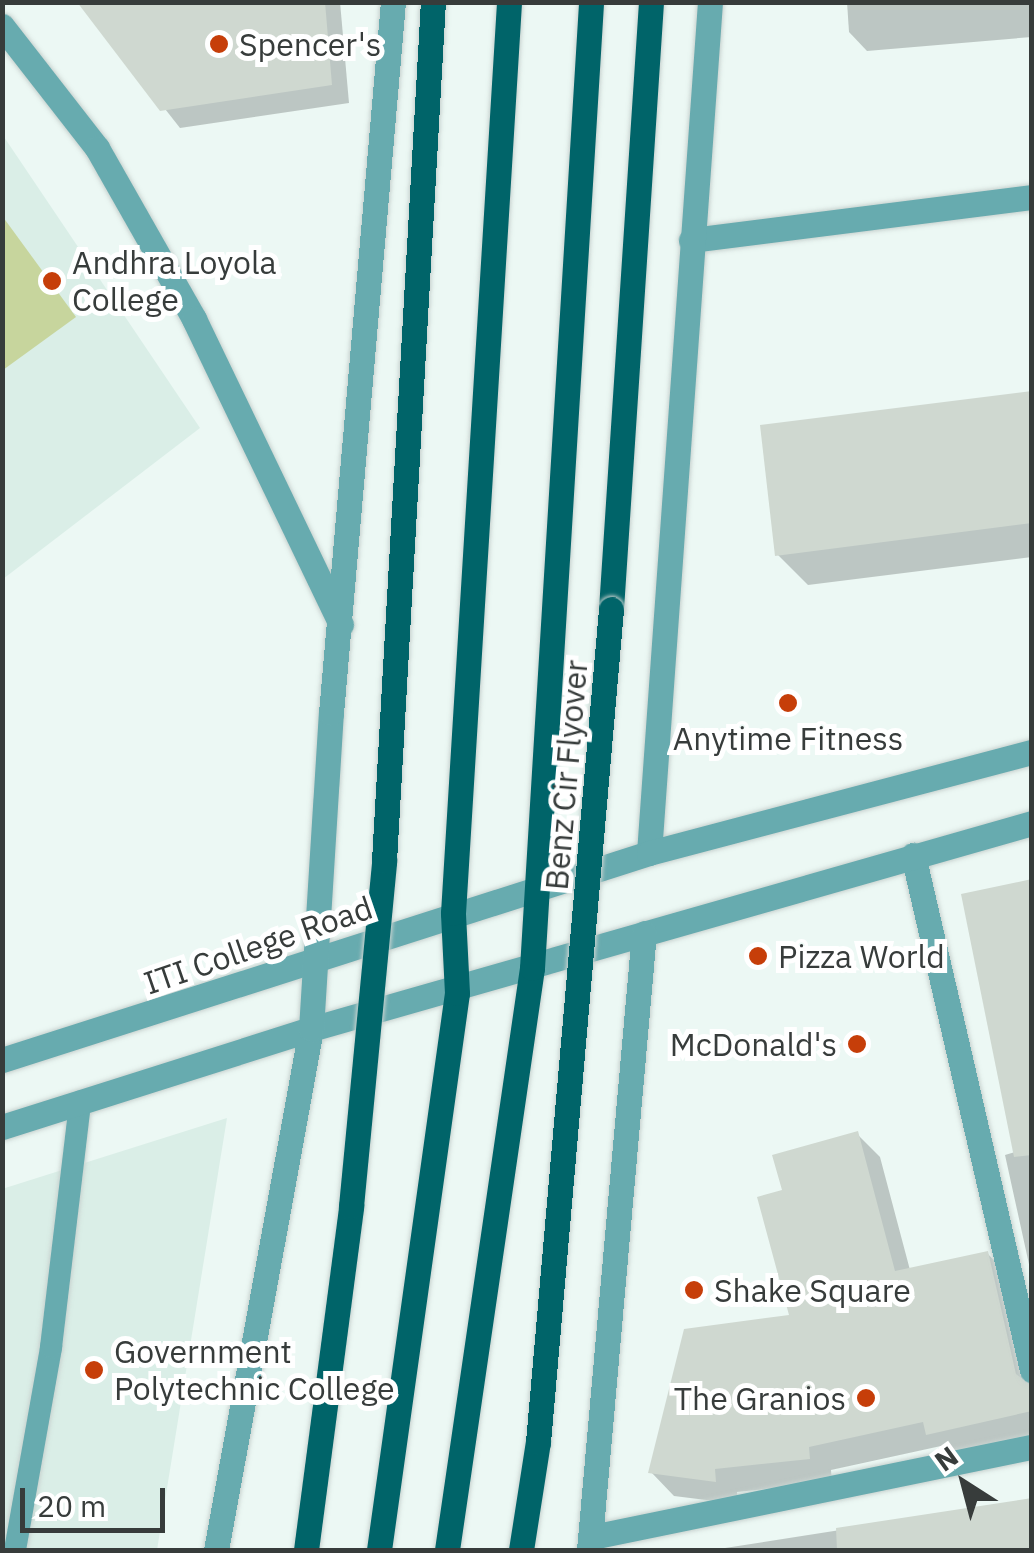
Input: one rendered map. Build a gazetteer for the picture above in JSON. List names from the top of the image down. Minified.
{"streets":{"main road":["Benz Cir Flyover"],"street":["ITI College Road"]},"places":["Spencer's","Andhra Loyola College","Anytime Fitness","Pizza World","McDonald's","Shake Square","Government Polytechnic College","The Granios"],"scale_bar":"20 m","north":"top left"}
